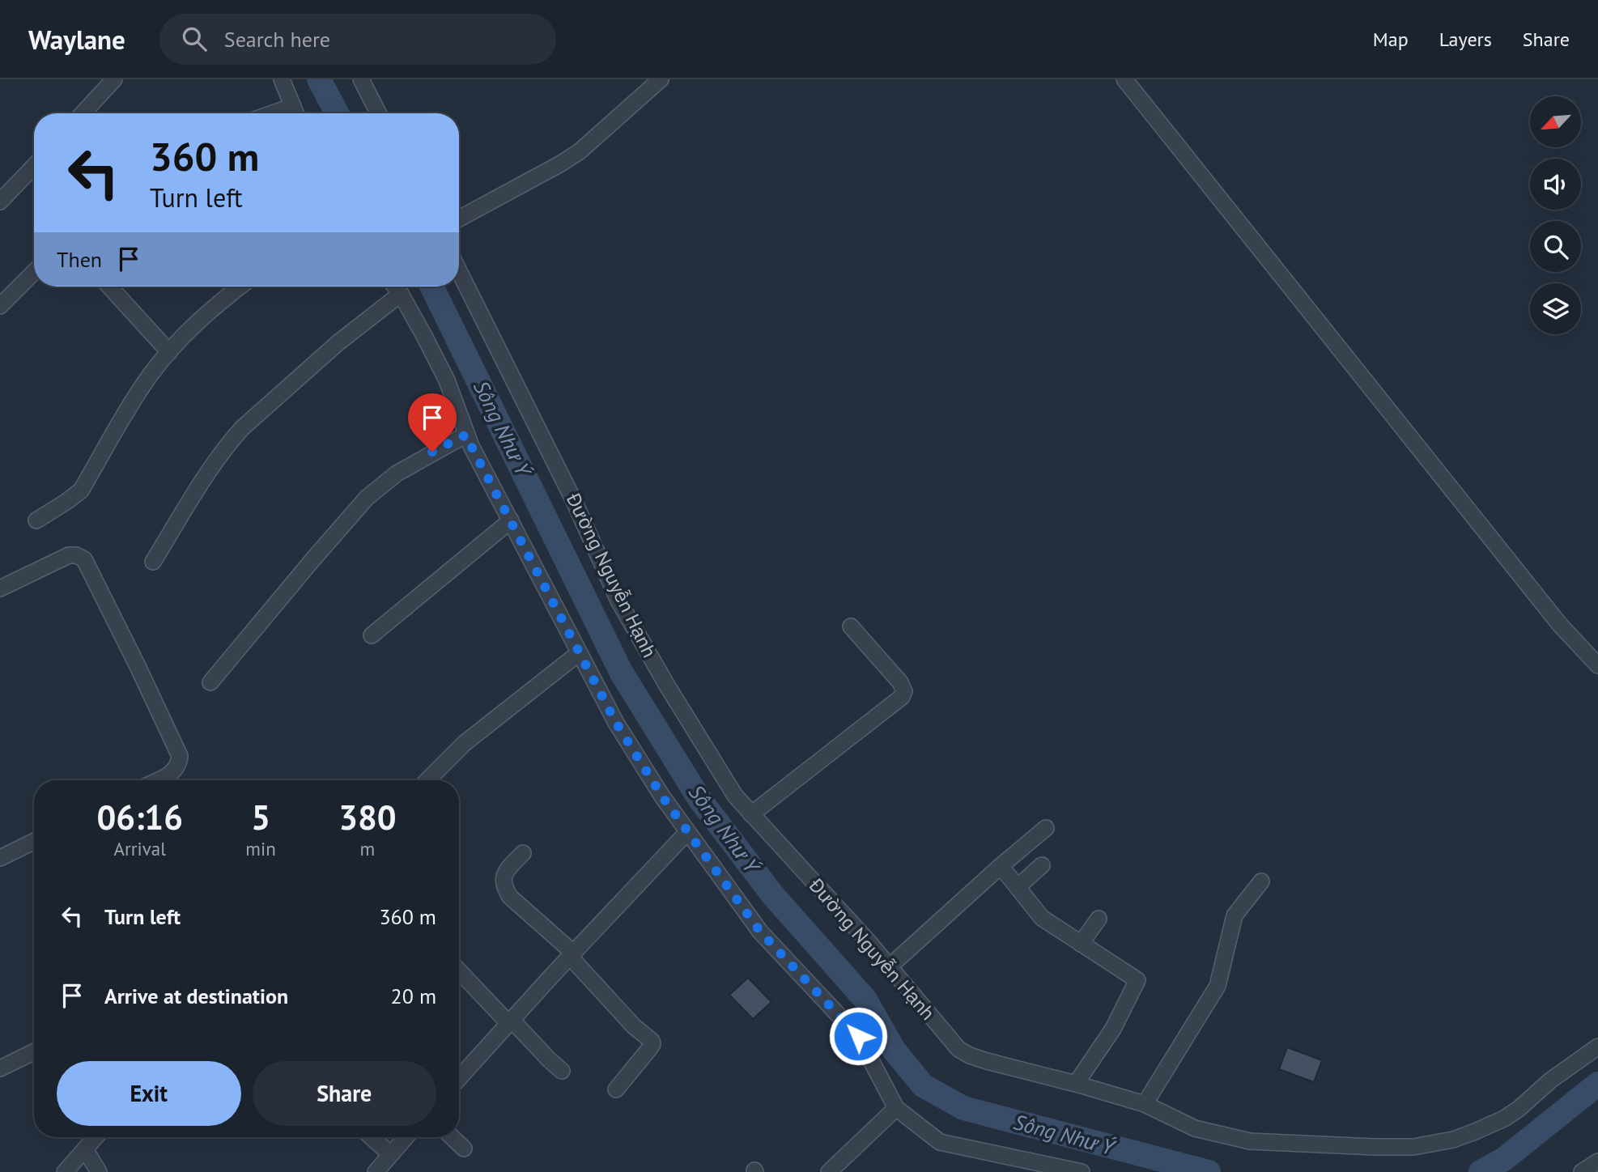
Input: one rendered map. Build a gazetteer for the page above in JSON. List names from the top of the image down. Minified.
{"streets":{"street":["Đường Nguyễn Hạnh"]},"water":["Sông Như Ý"],"north":"bottom left","page":{"header":"Waylane","search":"Search here","nav":["Map","Layers","Share"],"turn":["360 m","Turn left"],"then":"Then","eta":["06:16","Arrival","5","min","380","m"],"list":[{"name":"Turn left","value":"360 m"},{"name":"Arrive at destination","value":"20 m"}],"buttons":["Exit","Share"]}}
